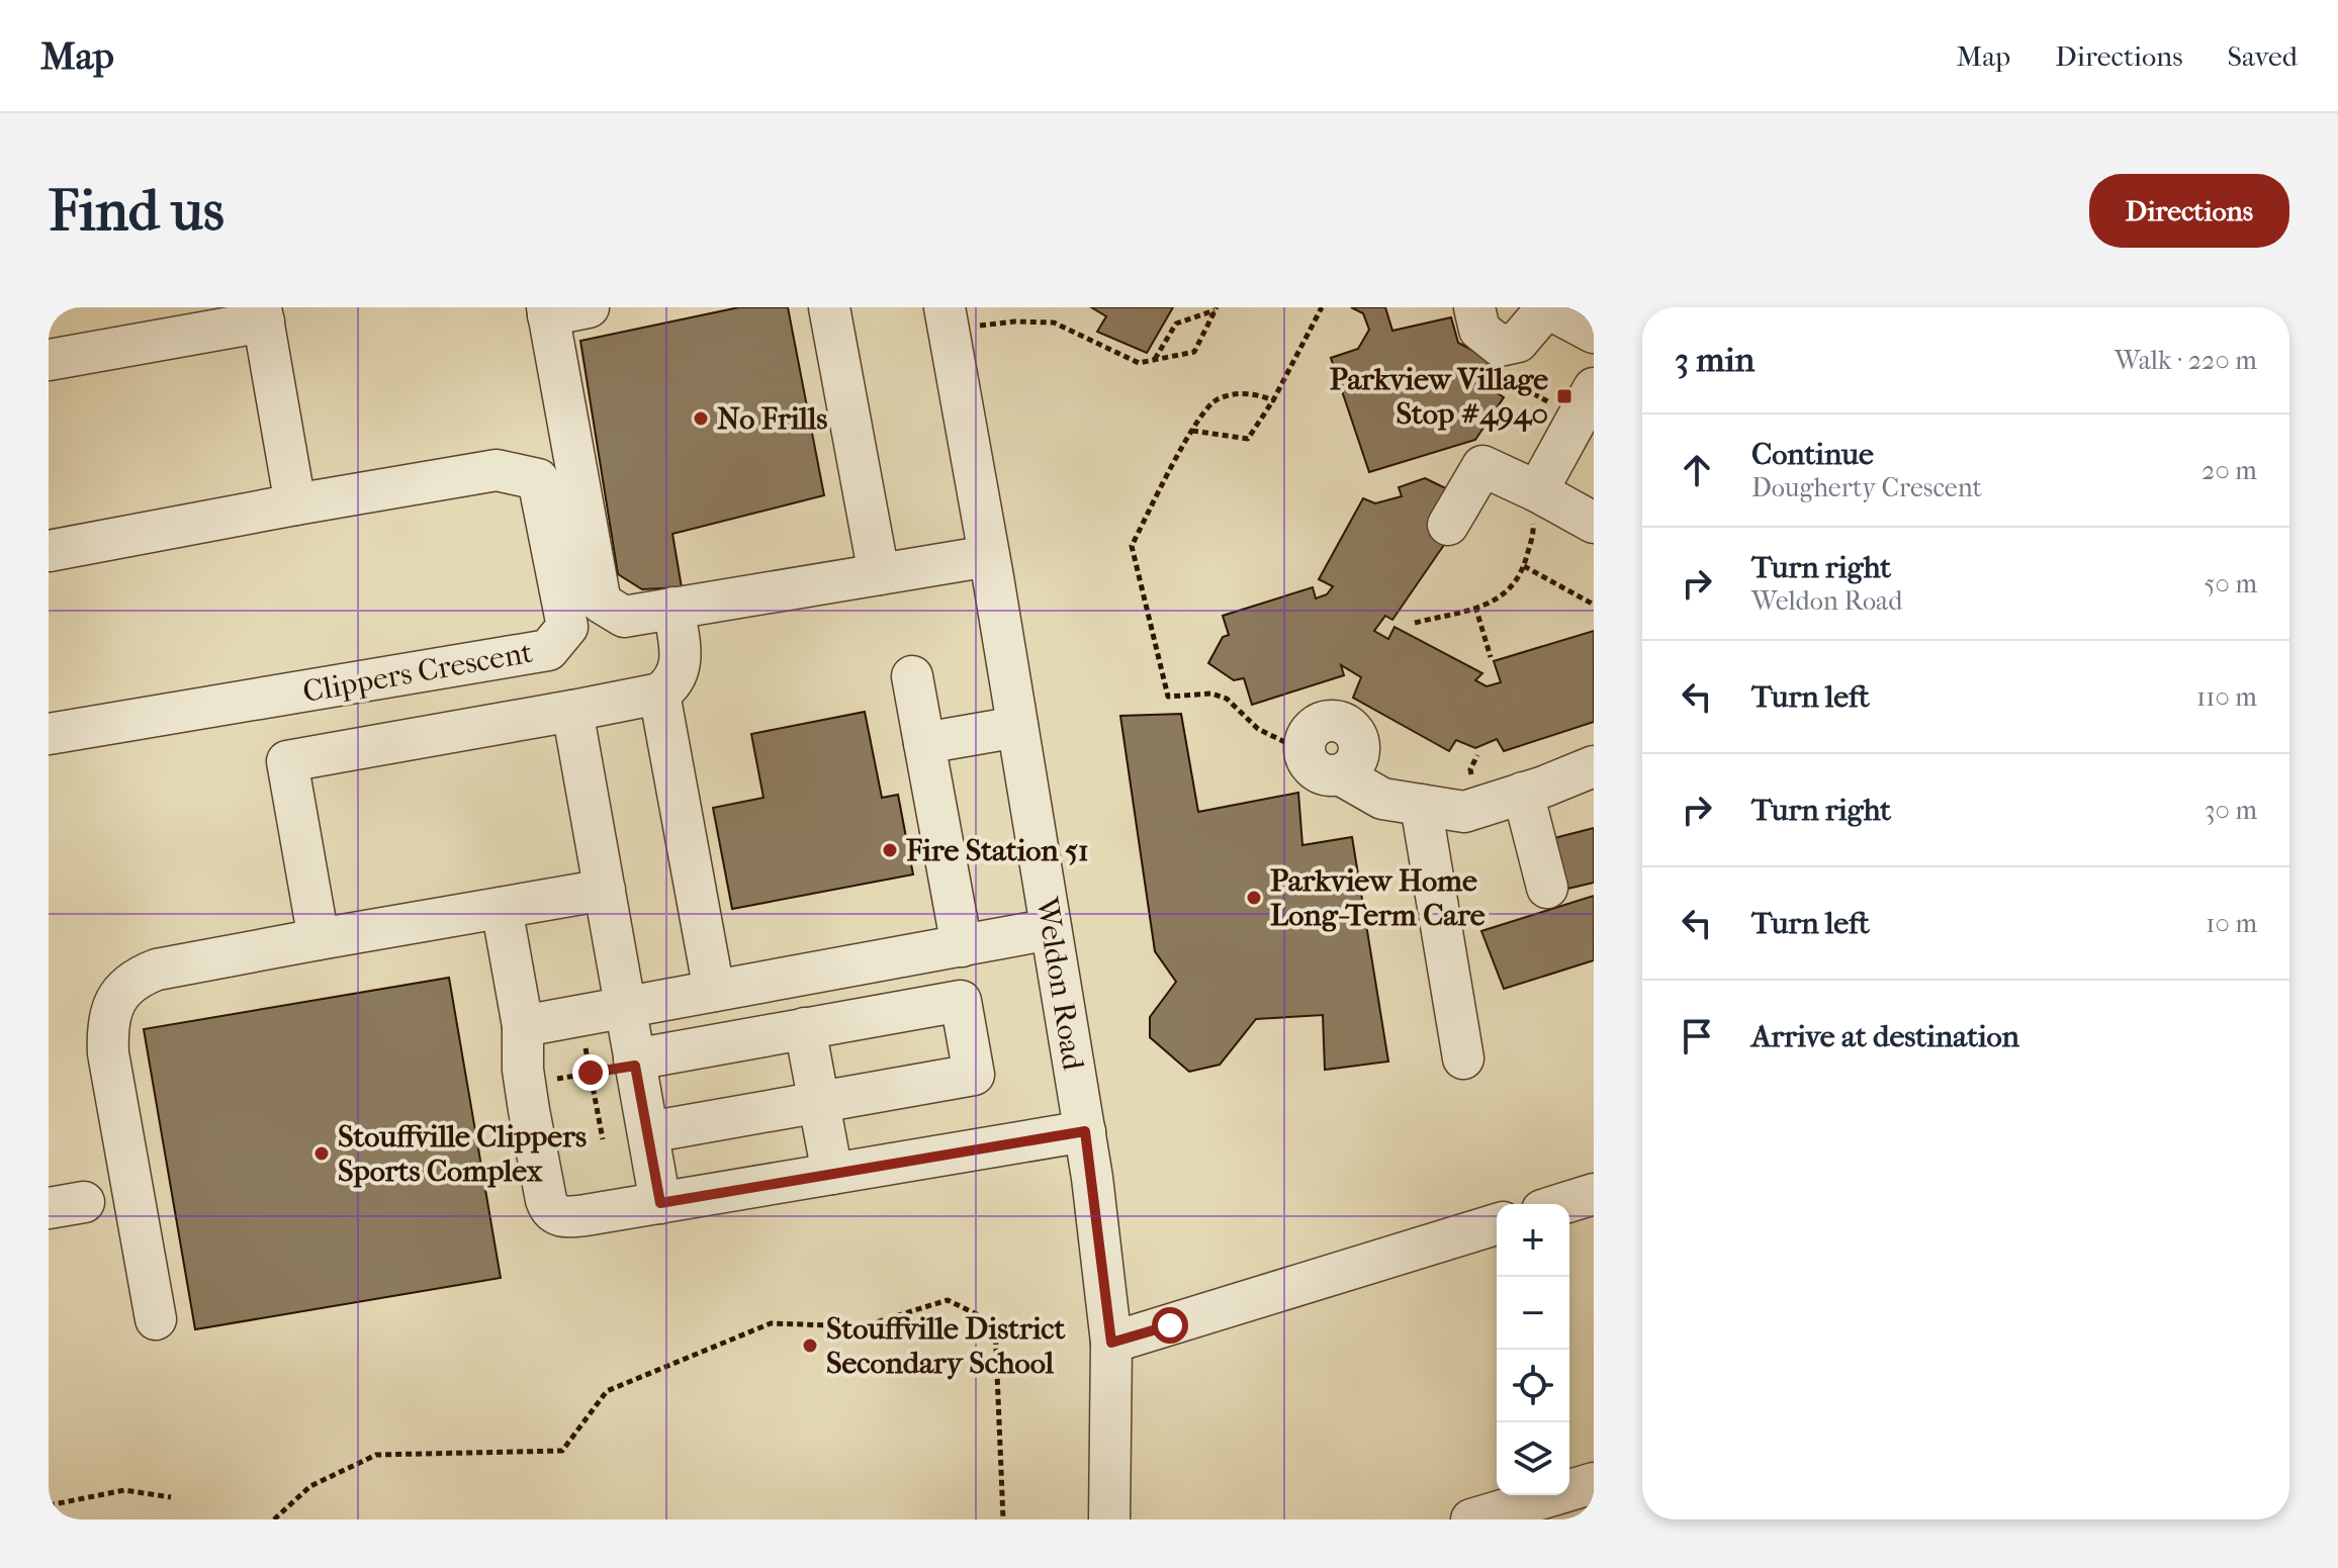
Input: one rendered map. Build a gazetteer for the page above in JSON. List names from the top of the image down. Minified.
{"streets":{"street":["Clippers Crescent","Weldon Road"]},"places":{"transit":["Parkview Village Stop #4940"],"other":["No Frills","Fire Station 51","Parkview Home Long-Term Care","Stouffville Clippers Sports Complex","Stouffville District Secondary School"]},"page":{"header":"Map","nav":["Map","Directions","Saved"],"buttons":"Directions","title":"Find us","heading":["3 min","Walk · 220 m"],"list":[["Continue","Dougherty Crescent","20 m"],["Turn right","Weldon Road","50 m"],["Turn left","110 m"],["Turn right","30 m"],["Turn left","10 m"],"Arrive at destination"],"map_buttons":["+","−"]}}
